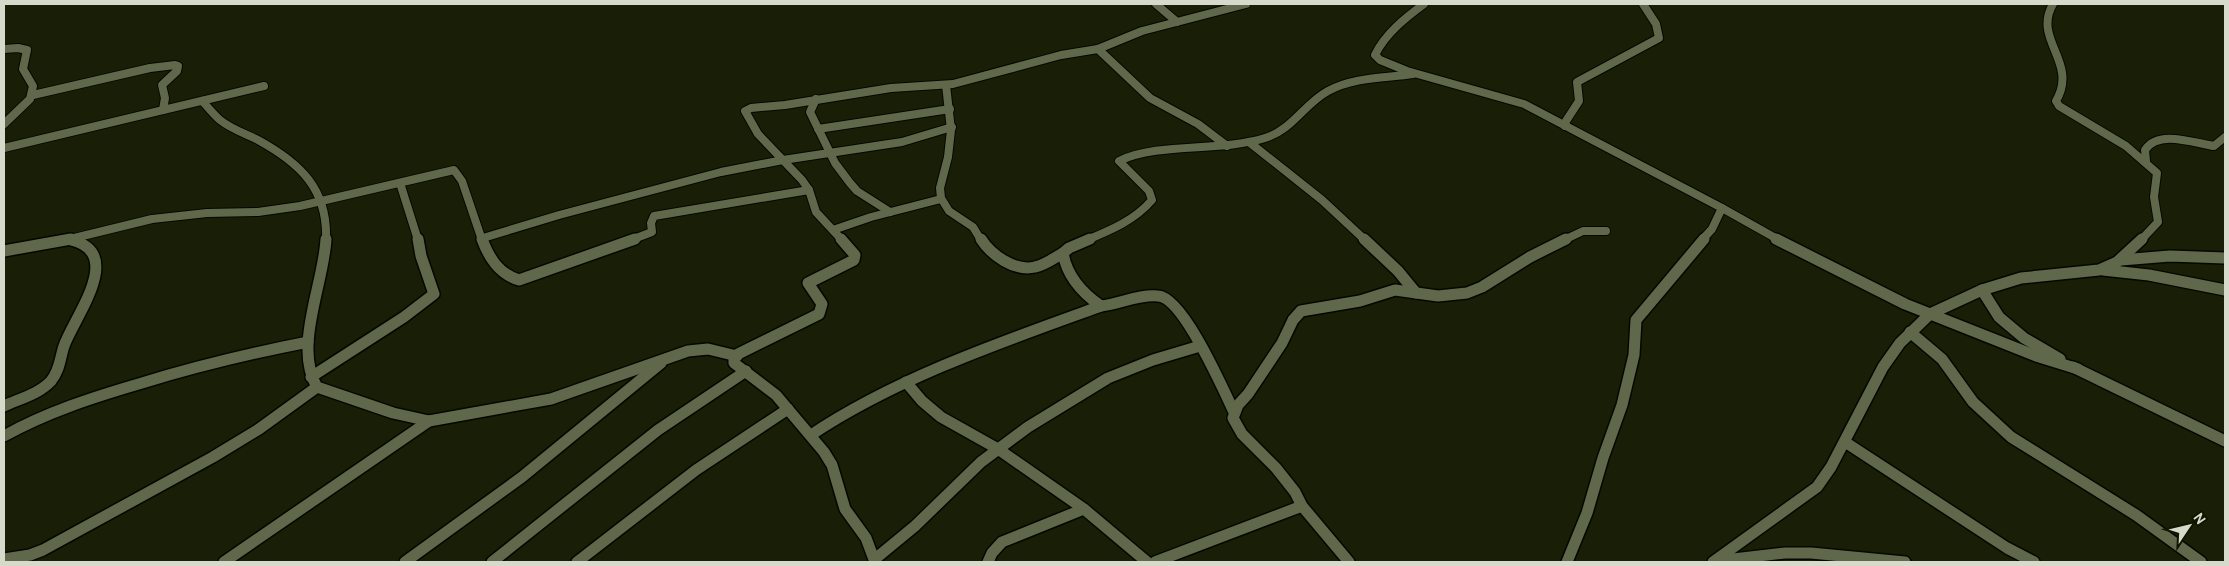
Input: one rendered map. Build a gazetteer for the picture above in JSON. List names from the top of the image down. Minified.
{"north":"top right"}
